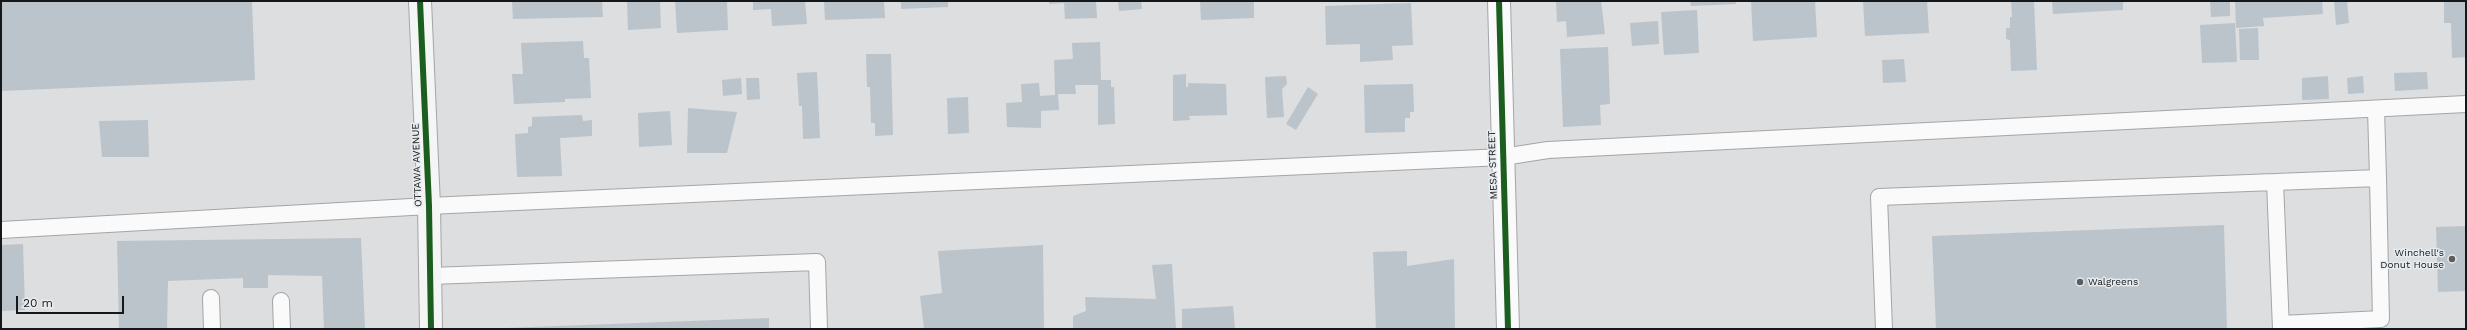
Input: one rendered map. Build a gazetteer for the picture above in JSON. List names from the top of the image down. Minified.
{"streets":{"street":["OTTAWA AVENUE","MESA STREET"]},"places":["Winchell's Donut House","Walgreens"],"scale_bar":"20 m"}
